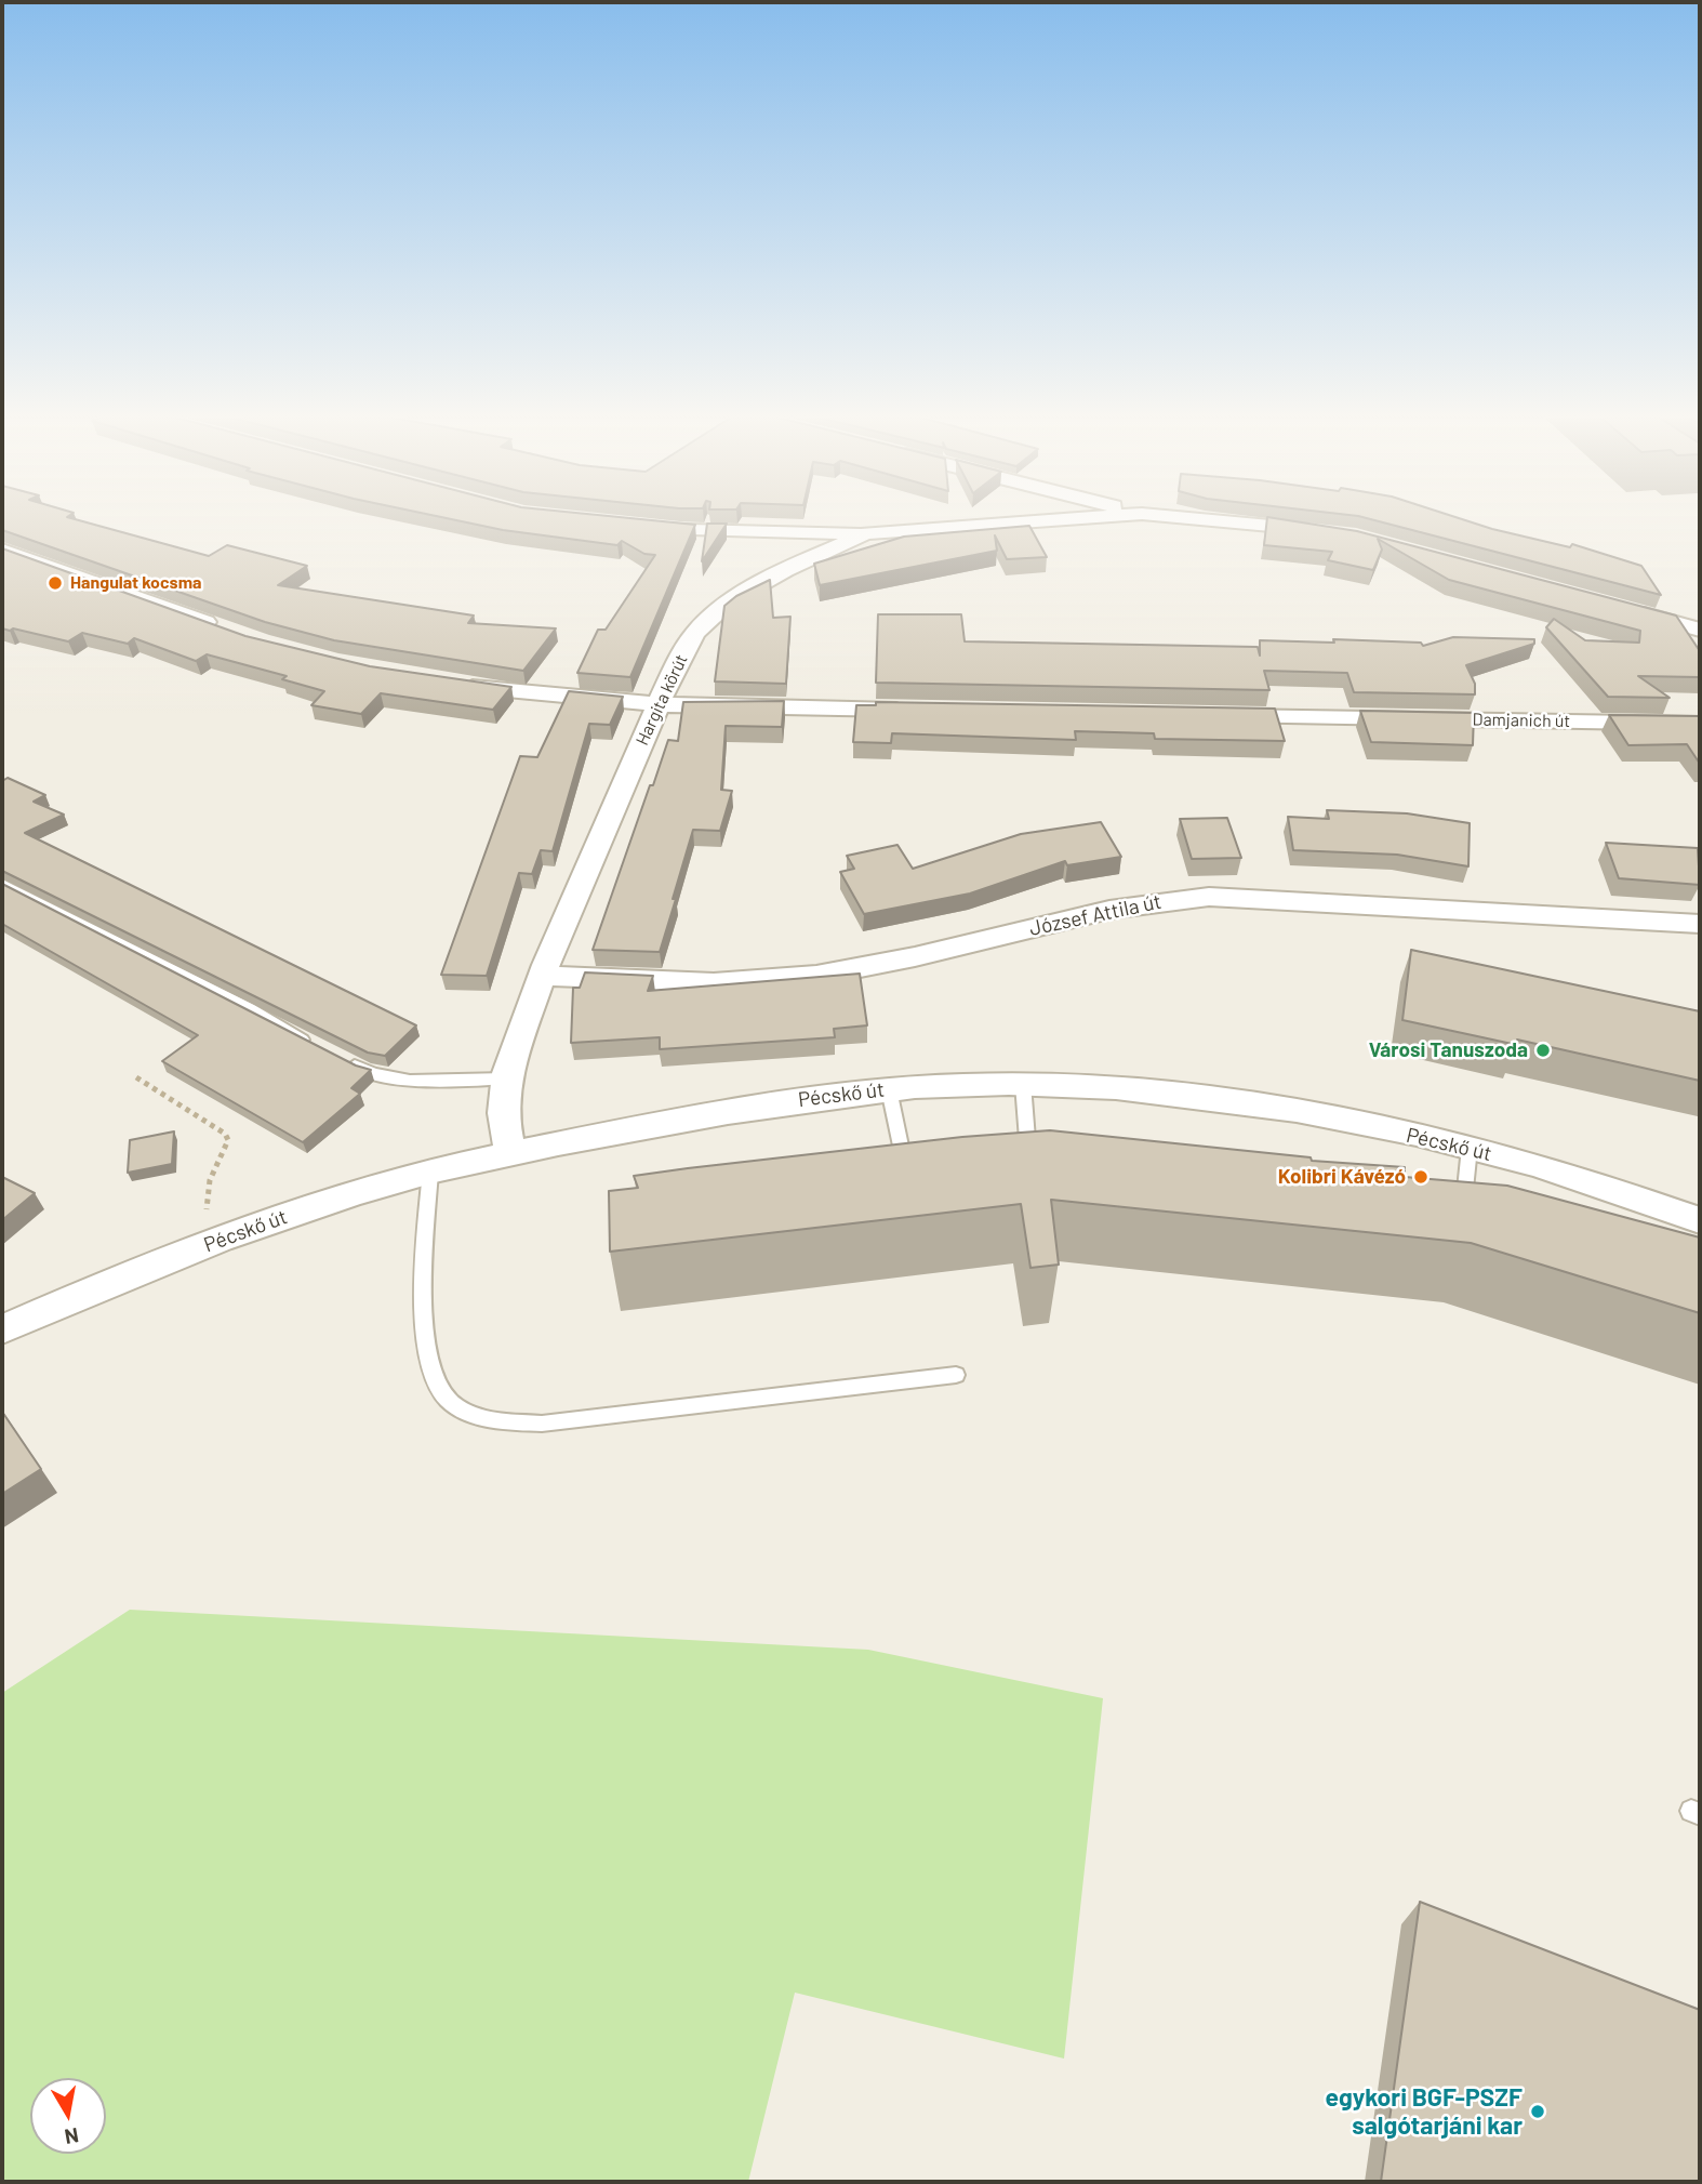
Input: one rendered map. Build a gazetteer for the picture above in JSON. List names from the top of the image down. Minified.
{"streets":{"street":["Hargita körút","Damjanich út","József Attila út","Pécskő út"]},"crossings":[["Hargita körút","József Attila út"],["Hargita körút","Pécskő út"]],"places":["Hangulat kocsma","Városi Tanuszoda","Kolibri Kávézó","egykori BGF-PSZF salgótarjáni kar"],"north":"bottom"}
